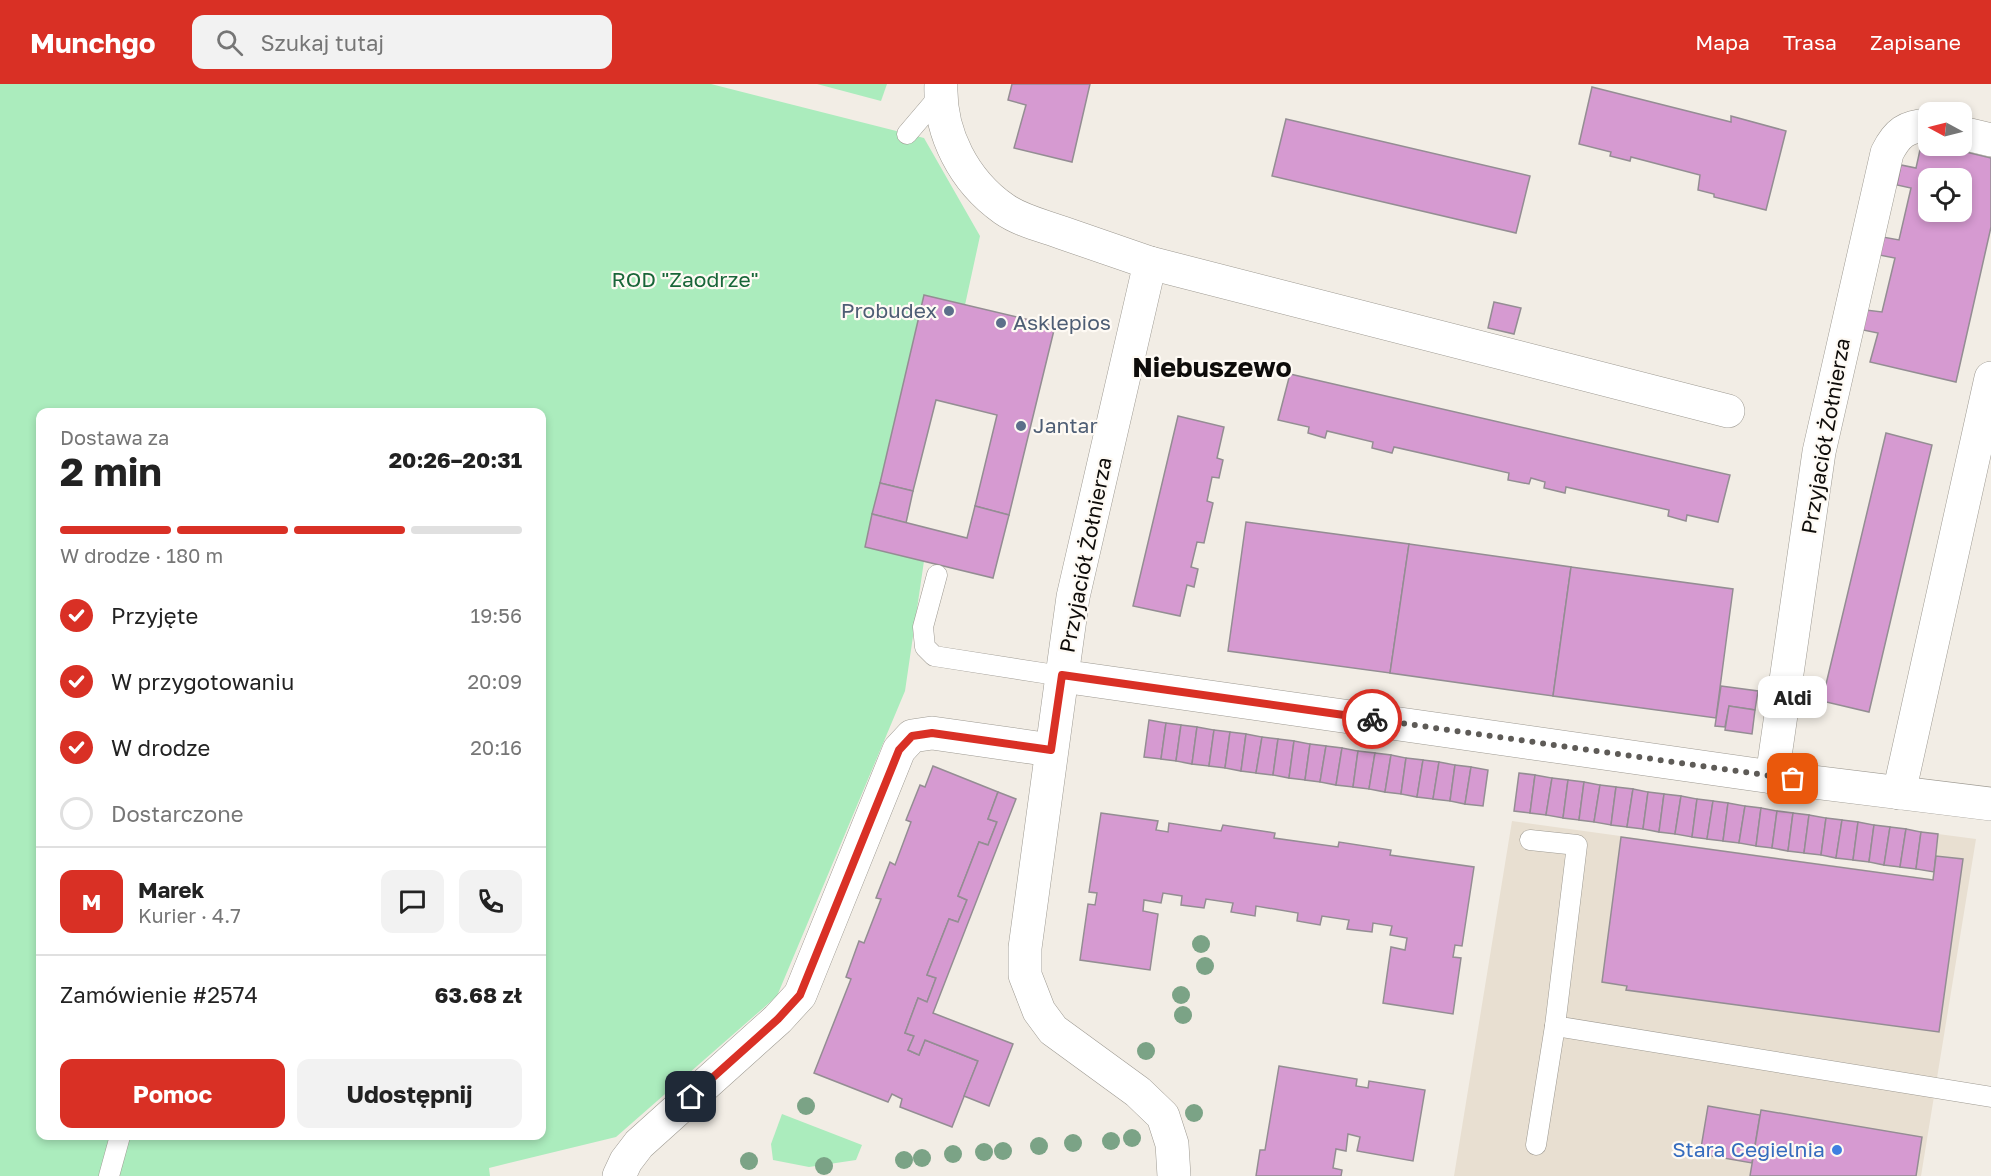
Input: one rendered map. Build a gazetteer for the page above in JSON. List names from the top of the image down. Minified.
{"streets":{"street":["Przyjaciół Żołnierza"]},"districts":["Niebuszewo"],"parks":["ROD \"Zaodrze\""],"places":["Probudex","Asklepios","Jantar","Aldi","Stara Cegielnia"],"north":"left","page":{"header":"Munchgo","search":"Szukaj tutaj","nav":["Mapa","Trasa","Zapisane"],"heading":["2 min","Dostawa za","20:26–20:31"],"panel":["Marek","Kurier · 4.7","Zamówienie #2574","63.68 zł"],"bar":"W drodze · 180 m","list":[["Przyjęte","19:56"],["W przygotowaniu","20:09"],["W drodze","20:16"],"Dostarczone"],"bubble":"Aldi","round":"M","buttons":["Pomoc","Udostępnij"]}}
